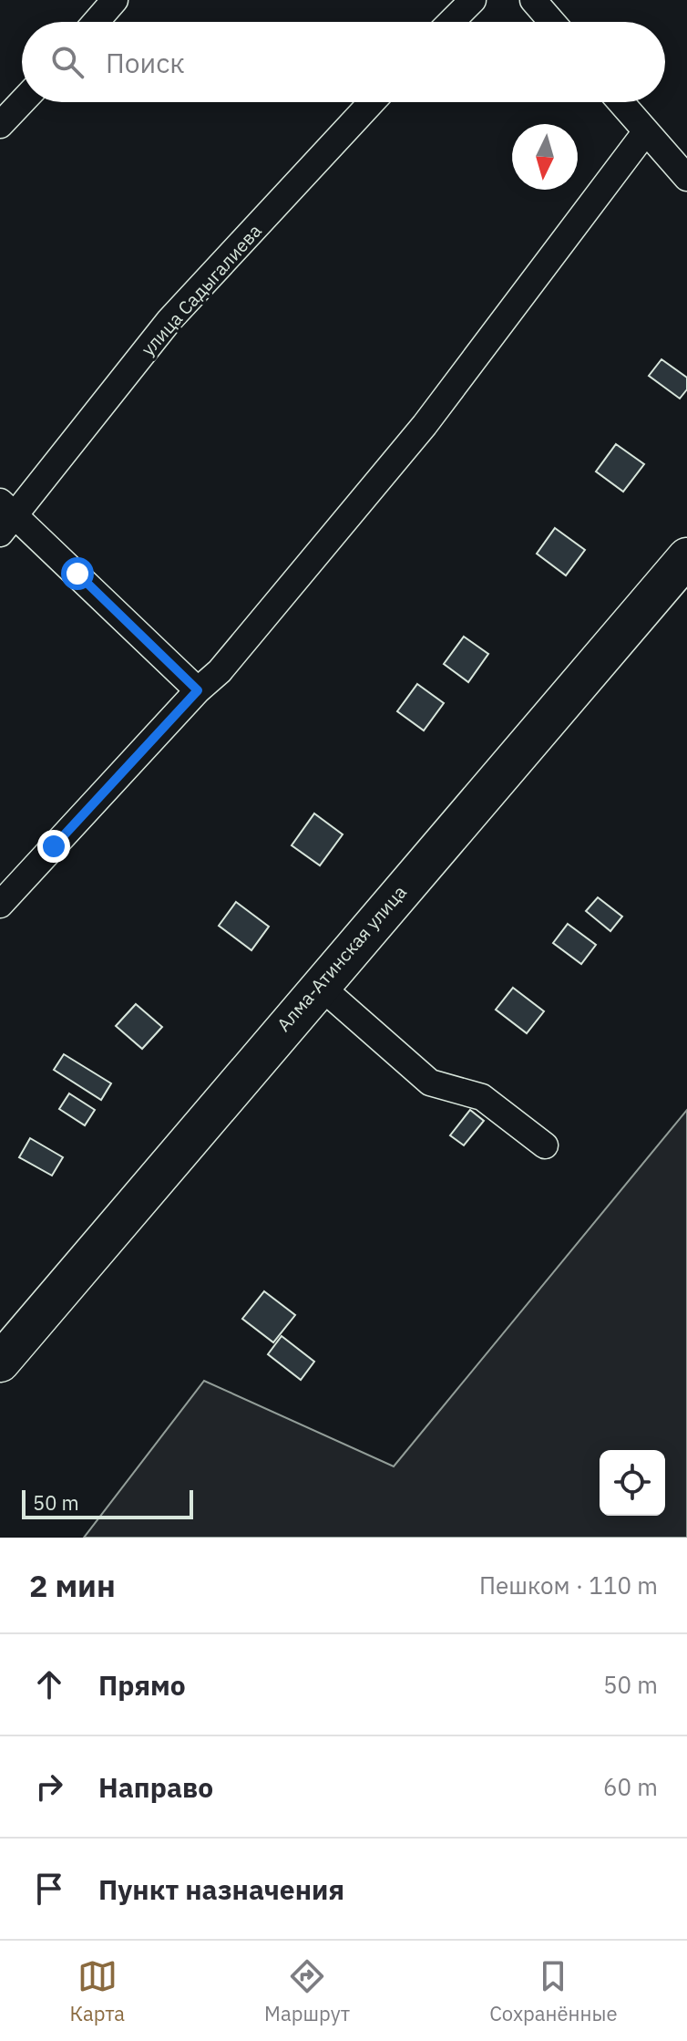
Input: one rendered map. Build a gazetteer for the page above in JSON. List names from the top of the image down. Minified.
{"streets":{"highway":["Алма-Атинская улица"],"street":["улица Садыгалиева"]},"scale_bar":"50 m","north":"bottom","page":{"search":"Поиск","scale":"50 m","heading":["2 мин","Пешком · 110 m"],"list":[["Прямо","50 m"],["Направо","60 m"],"Пункт назначения"],"nav":["Карта","Маршрут","Сохранённые"]}}
